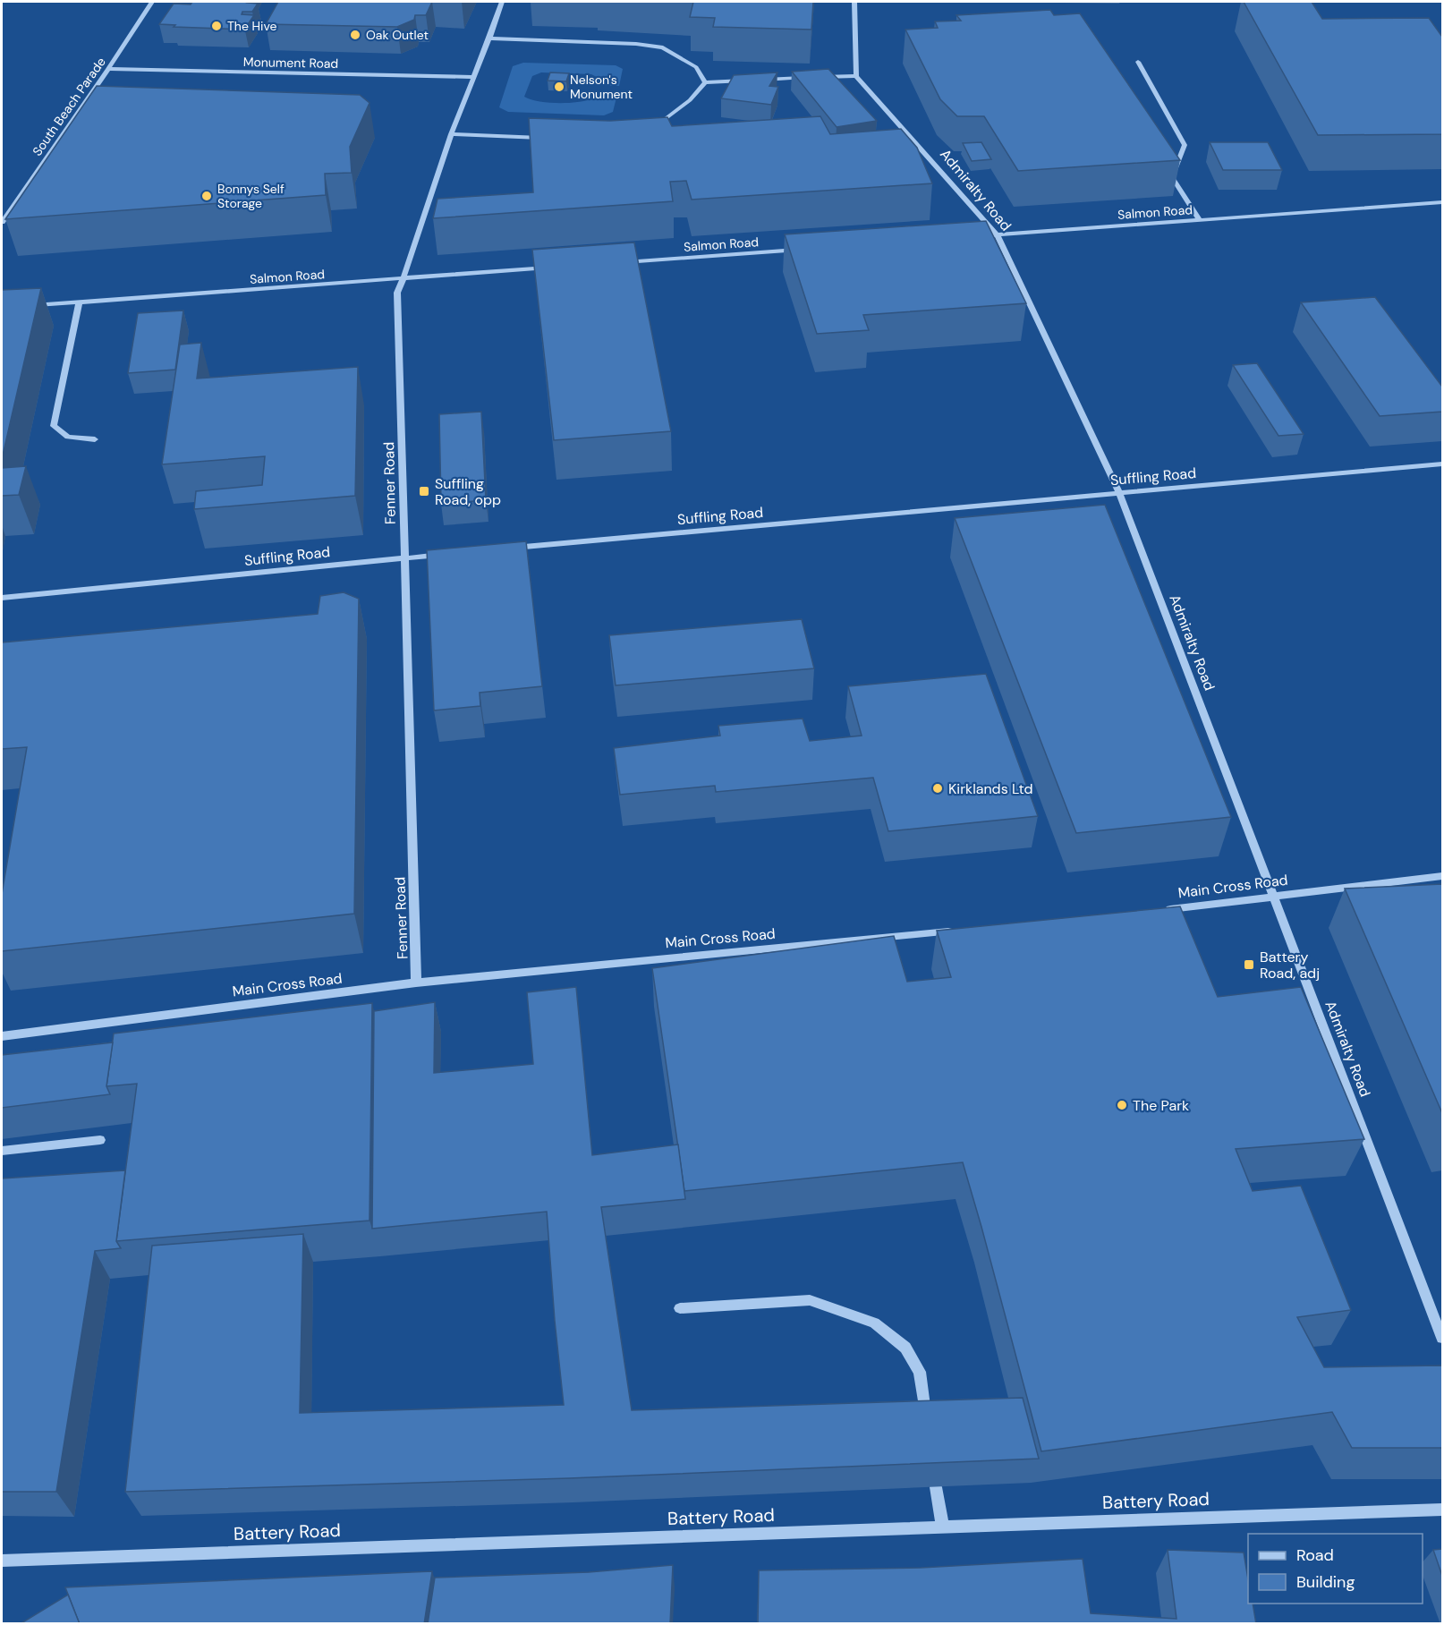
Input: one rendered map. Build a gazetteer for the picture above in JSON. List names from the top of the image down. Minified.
{"streets":{"street":["Monument Road","South Beach Parade","Admiralty Road","Salmon Road","Suffling Road","Fenner Road","Main Cross Road","Battery Road"]},"crossings":[["Monument Road","South Beach Parade"],["Monument Road","Fenner Road"],["Admiralty Road","Salmon Road"],["Admiralty Road","Suffling Road"],["Admiralty Road","Main Cross Road"],["Salmon Road","Fenner Road"],["Suffling Road","Fenner Road"],["Fenner Road","Main Cross Road"]],"places":{"other":["The Hive","Oak Outlet","Nelson's Monument","Bonnys Self Storage","Kirklands Ltd","The Park"],"transit":["Suffling Road, opp","Battery Road, adj"]},"legend":["Road","Building"]}
